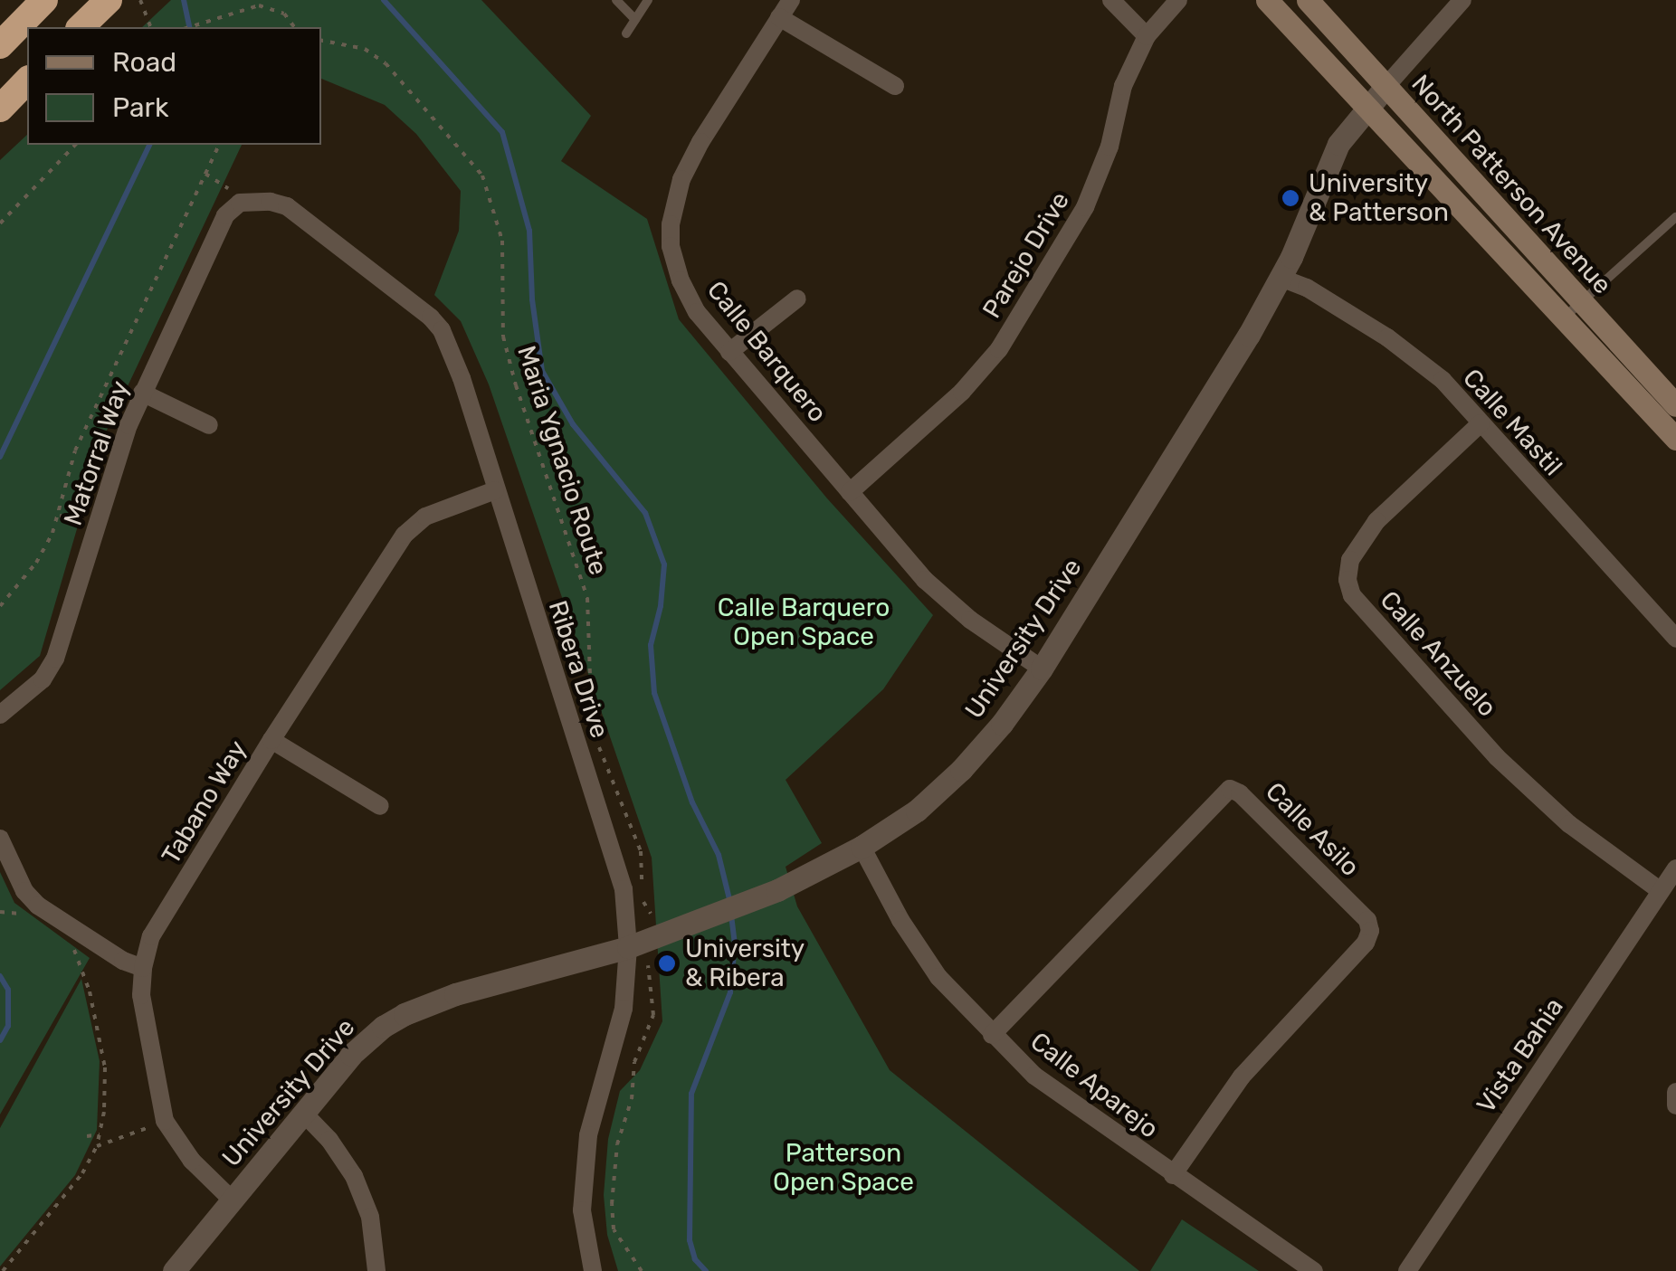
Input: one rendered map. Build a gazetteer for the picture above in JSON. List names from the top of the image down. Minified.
{"streets":{"main road":["North Patterson Avenue"],"street":["Parejo Drive","Calle Barquero","Calle Mastil","Matorral Way","University Drive","Calle Anzuelo","Ribera Drive","Tabano Way","Calle Asilo","Vista Bahia","Calle Aparejo"],"path":["Maria Ygnacio Route"]},"crossings":[["North Patterson Avenue","University Drive"],["Parejo Drive","Calle Barquero"],["Calle Barquero","University Drive"],["Calle Mastil","University Drive"],["Calle Mastil","Calle Anzuelo"],["Matorral Way","Ribera Drive"],["University Drive","Ribera Drive"],["University Drive","Tabano Way"],["University Drive","Calle Aparejo"],["Calle Anzuelo","Vista Bahia"],["Ribera Drive","Tabano Way"],["Calle Asilo","Calle Aparejo"]],"parks":["Calle Barquero Open Space","Patterson Open Space"],"places":["University & Patterson","University & Ribera"],"legend":["Road","Park"]}
